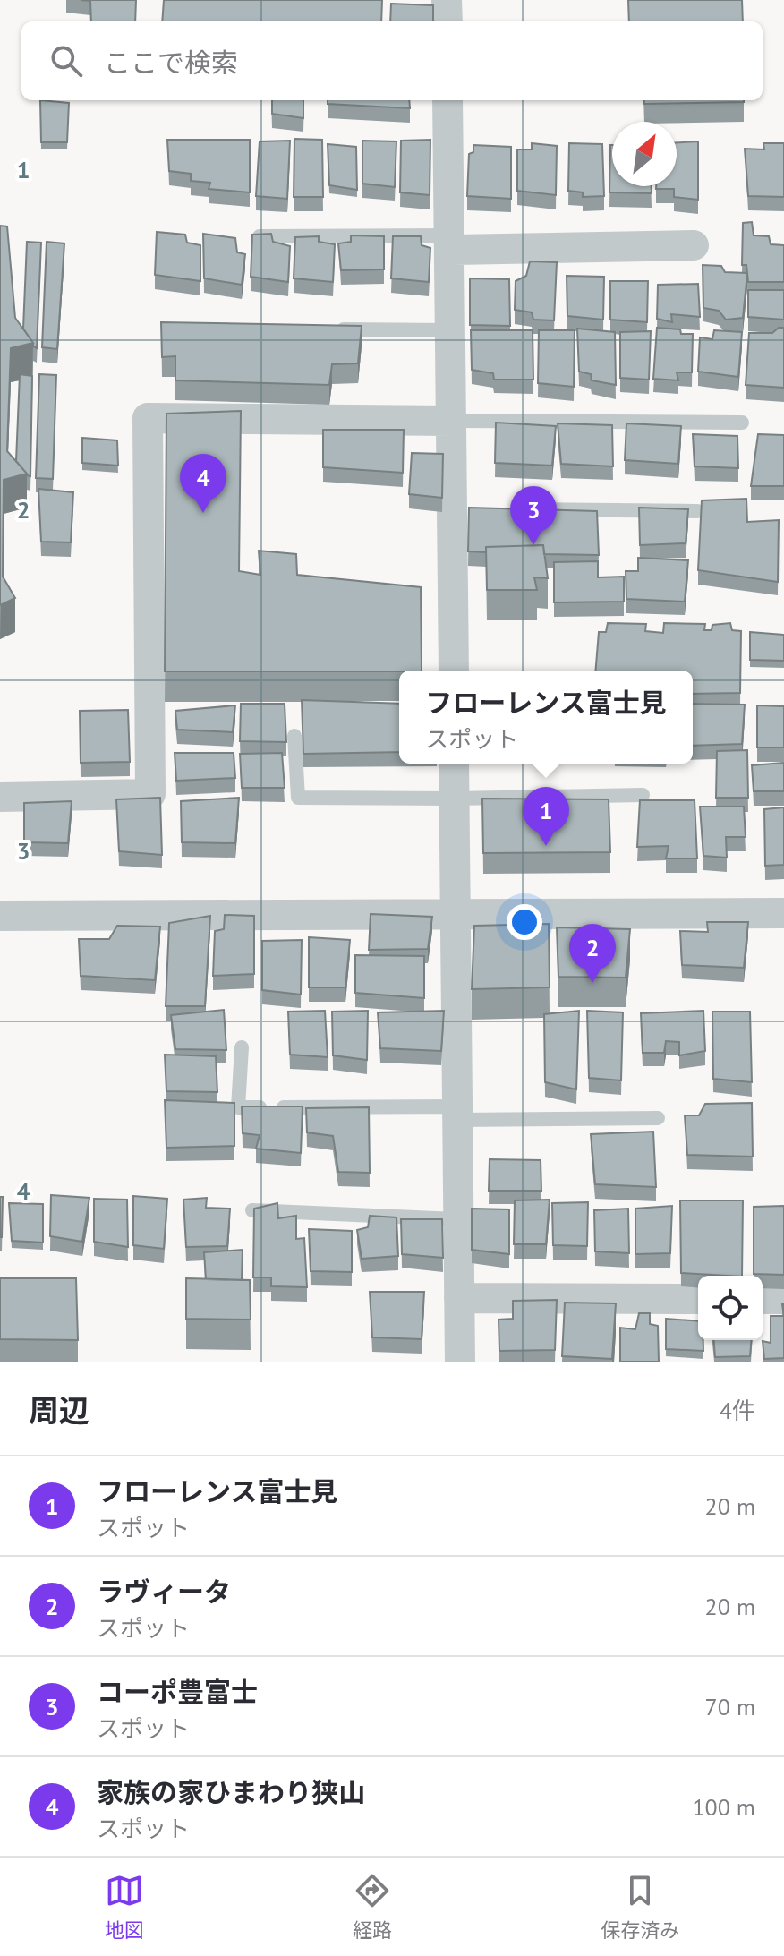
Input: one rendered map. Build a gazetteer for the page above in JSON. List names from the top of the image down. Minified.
{"north":"top right","page":{"search":"ここで検索","pins":["4","3","1","2"],"popup":["フローレンス富士見","スポット"],"heading":["周辺","4件"],"list":[{"mark":"1","name":"フローレンス富士見","note":"スポット","value":"20 m"},{"mark":"2","name":"ラヴィータ","note":"スポット","value":"20 m"},{"mark":"3","name":"コーポ豊富士","note":"スポット","value":"70 m"},{"mark":"4","name":"家族の家ひまわり狭山","note":"スポット","value":"100 m"}],"nav":["地図","経路","保存済み"]},"grid":{"rows":["1","2","3","4"]}}
